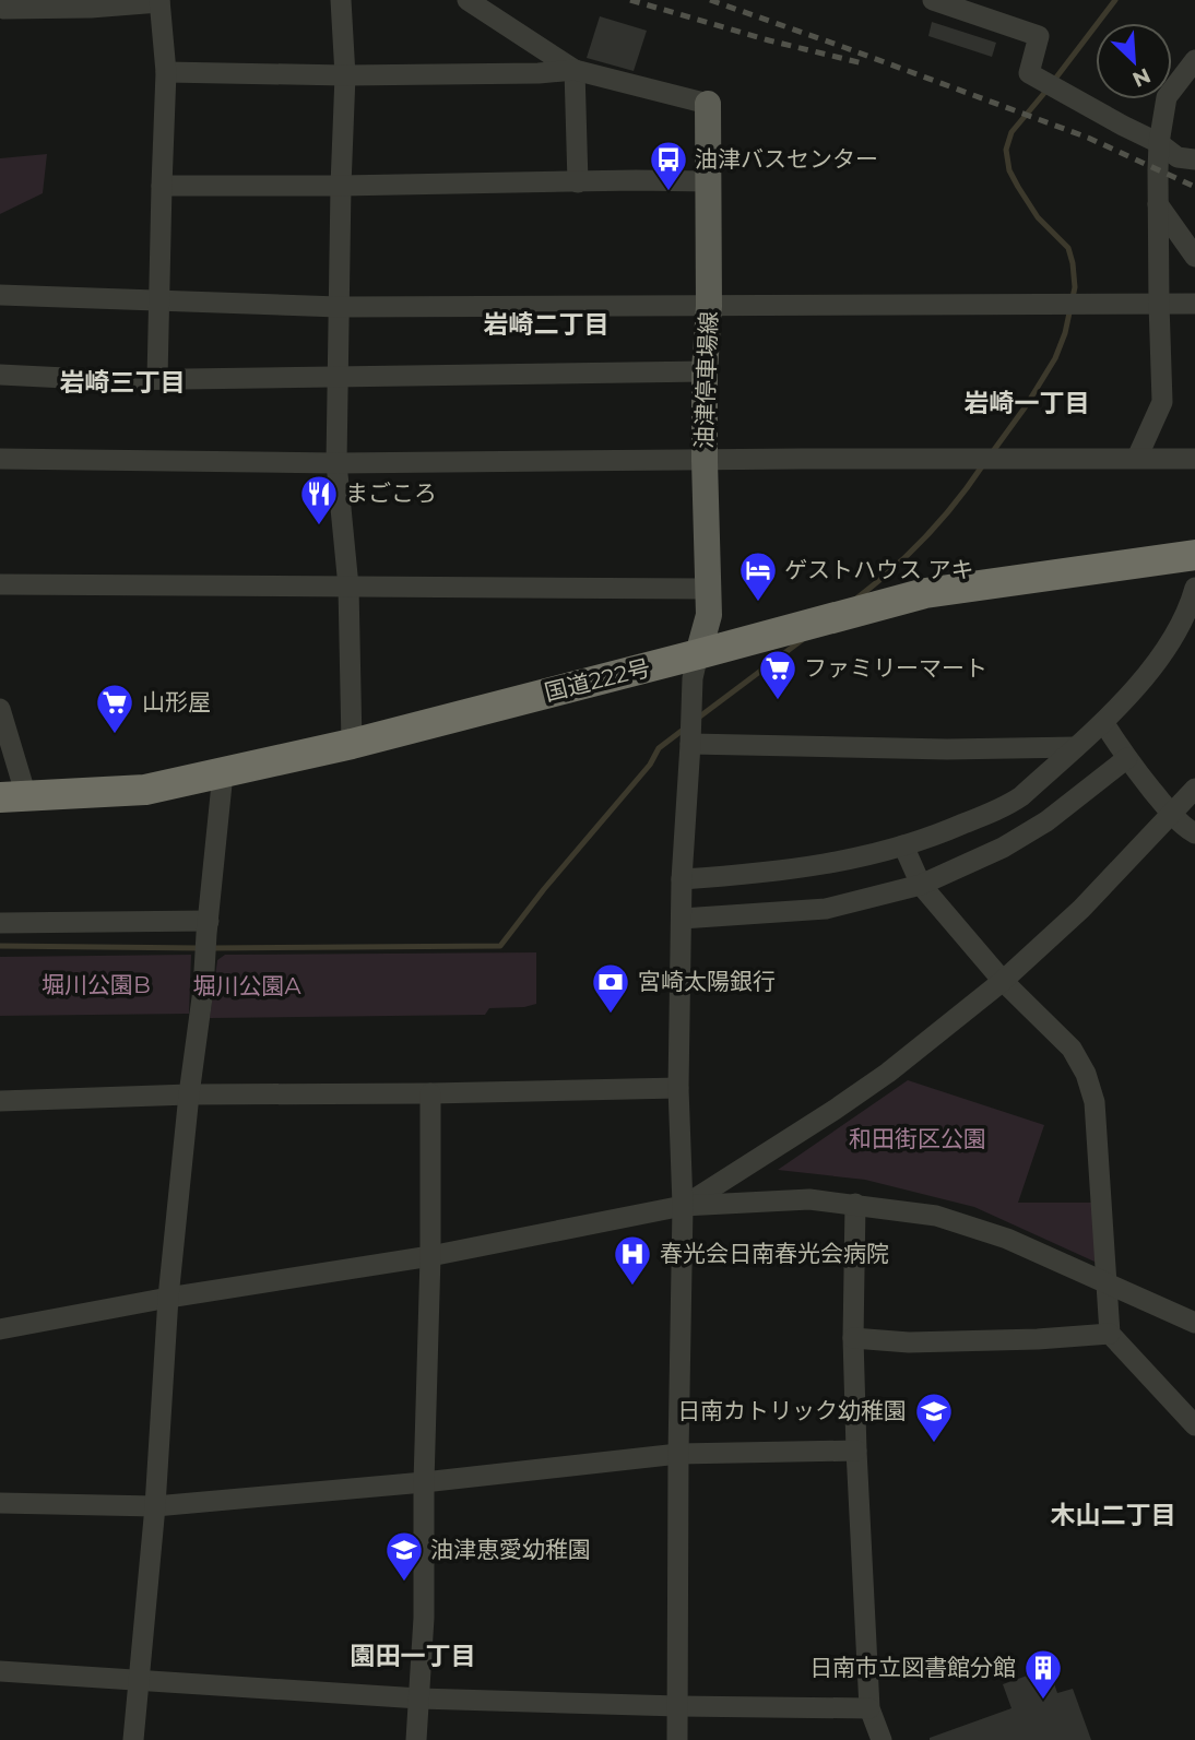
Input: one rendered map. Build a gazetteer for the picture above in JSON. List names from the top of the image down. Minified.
{"streets":{"highway":["国道222号"],"main road":["油津停車場線"]},"crossings":[["油津停車場線","国道222号"]],"districts":["岩崎二丁目","岩崎三丁目","岩崎一丁目","木山二丁目","園田一丁目"],"parks":["堀川公園B","堀川公園A","和田街区公園"],"places":{"bus stop":["油津バスセンター"],"restaurant":["まごころ"],"hotel":["ゲストハウス アキ"],"supermarket":["ファミリーマート","山形屋"],"bank":["宮崎太陽銀行"],"hospital":["春光会日南春光会病院"],"school or university":["日南カトリック幼稚園","油津恵愛幼稚園"],"building":["日南市立図書館分館"]},"north":"bottom right"}
